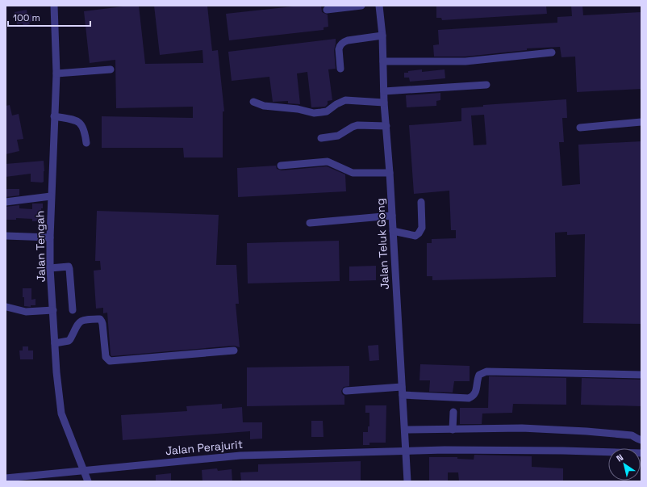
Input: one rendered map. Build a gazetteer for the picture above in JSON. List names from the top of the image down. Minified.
{"streets":{"street":["Jalan Teluk Gong","Jalan Tengah","Jalan Perajurit"]},"crossings":[["Jalan Teluk Gong","Jalan Perajurit"],["Jalan Tengah","Jalan Perajurit"]],"scale_bar":"100 m","north":"top left"}
